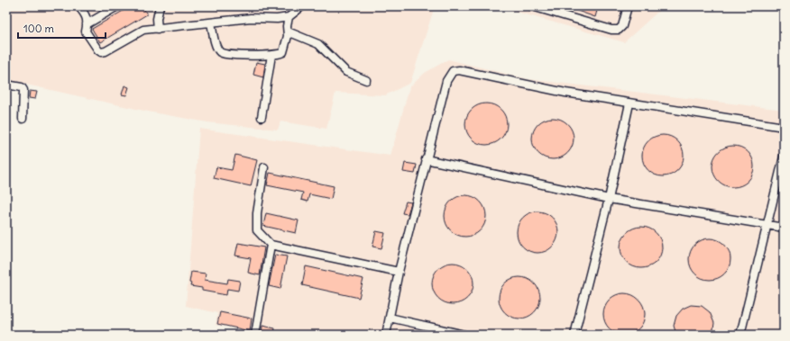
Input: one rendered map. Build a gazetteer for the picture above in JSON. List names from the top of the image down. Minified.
{"scale_bar":"100 m"}
